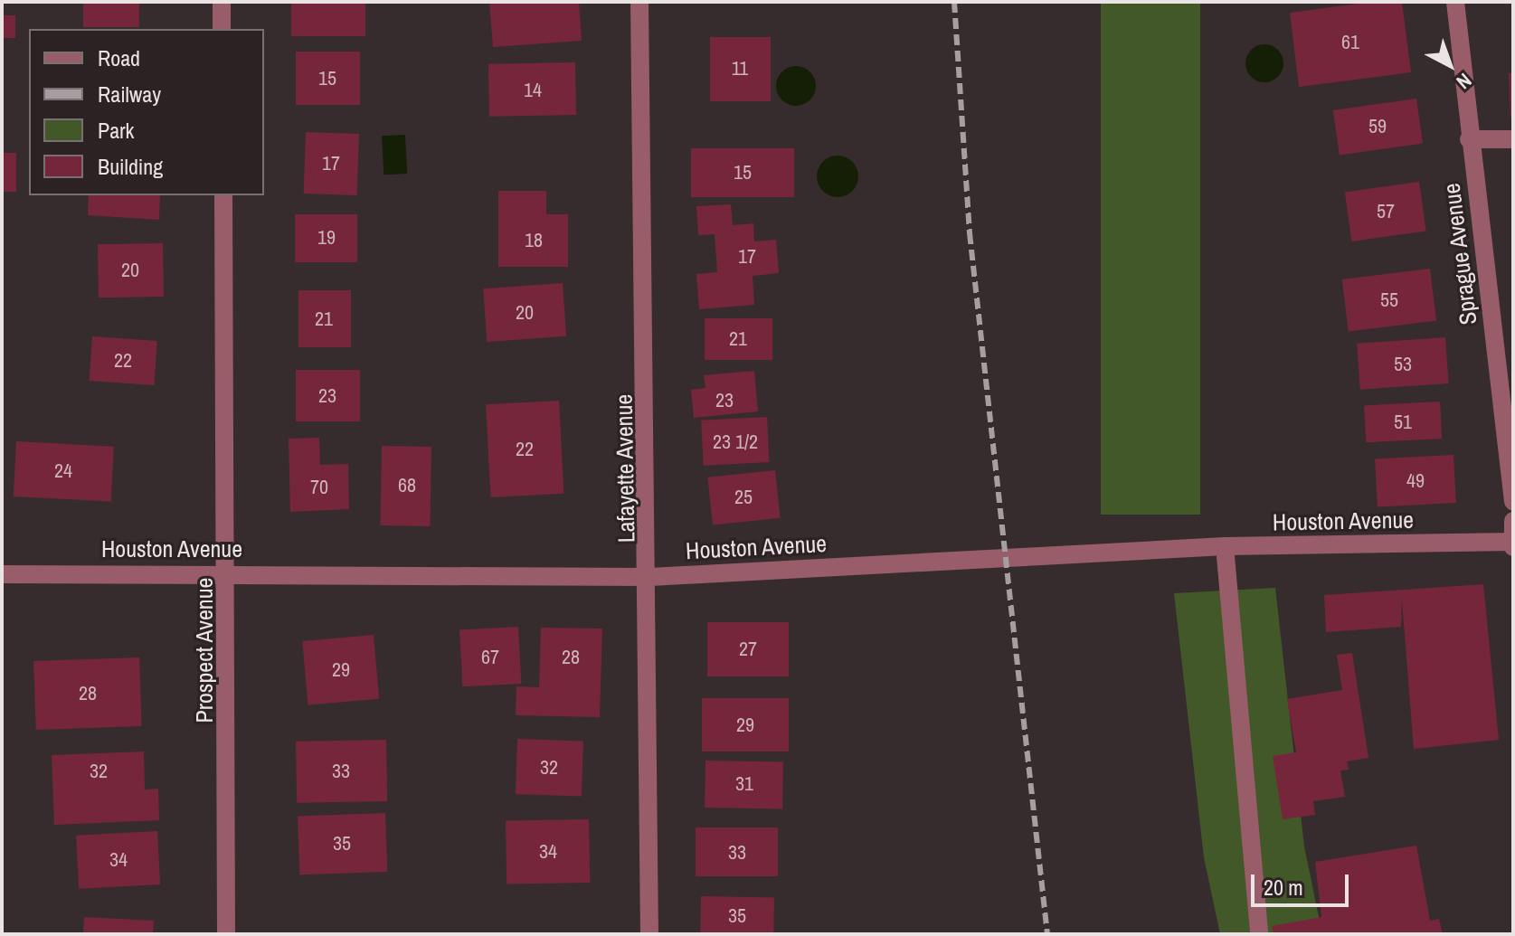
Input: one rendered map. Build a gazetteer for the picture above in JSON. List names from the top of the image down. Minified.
{"streets":{"street":["Sprague Avenue","Lafayette Avenue","Houston Avenue","Prospect Avenue"]},"crossings":[["Lafayette Avenue","Houston Avenue"],["Houston Avenue","Prospect Avenue"]],"house_numbers":["61","11","15","14","59","17","15","57","19","18","17","20","55","20","21","21","22","53","23","23","51","23 1/2","22","24","49","68","70","25","27","67","28","29","28","29","32","32","33","31","35","34","33","34","35"],"legend":["Road","Railway","Park","Building"],"scale_bar":"20 m","north":"bottom right"}
